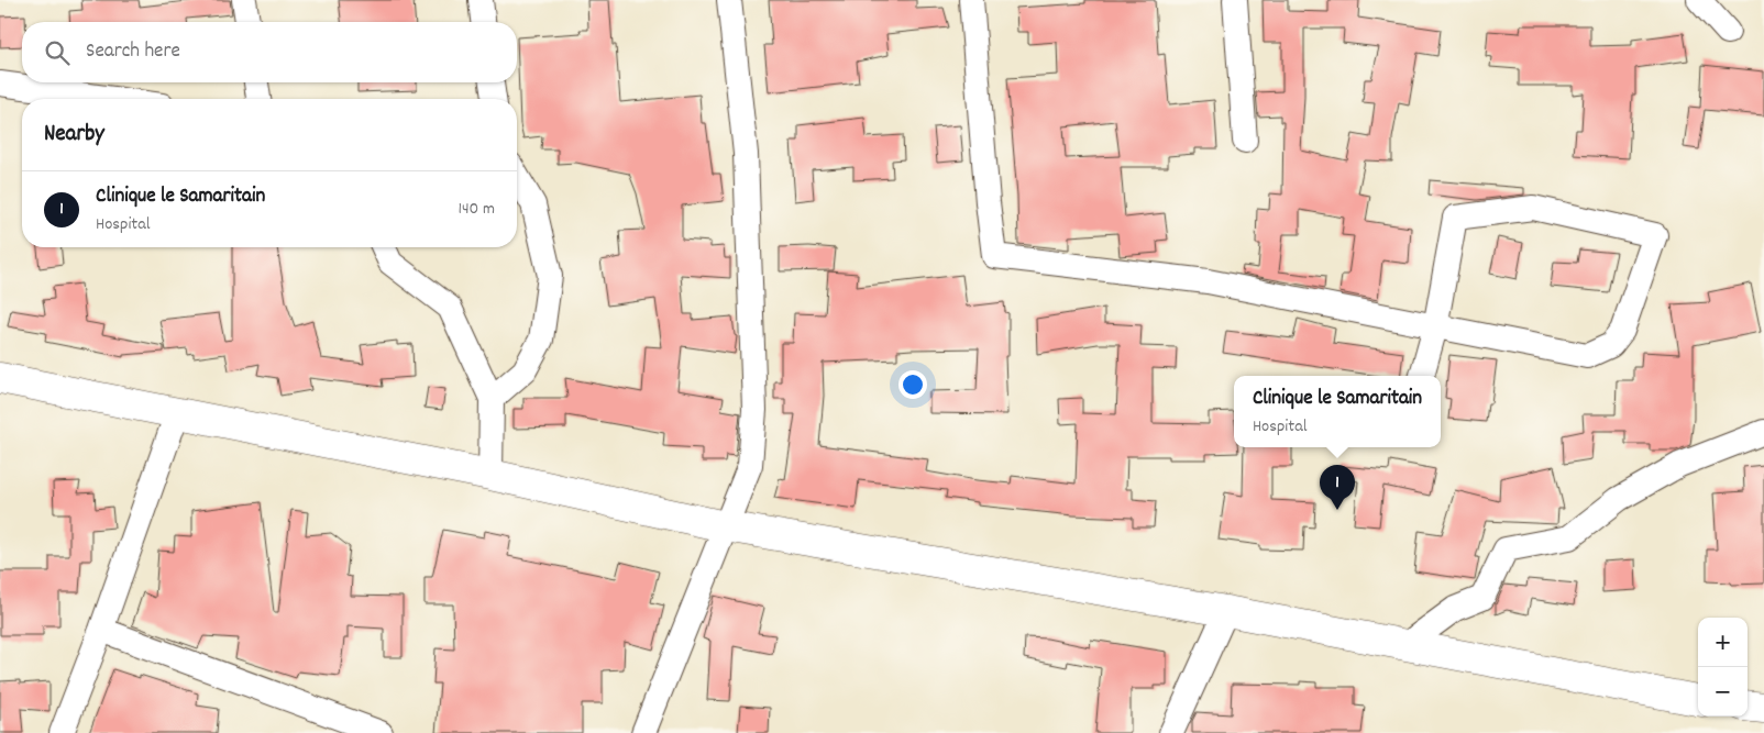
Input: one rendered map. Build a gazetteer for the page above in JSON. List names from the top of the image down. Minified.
{"page":{"search":"Search here","heading":"Nearby","list":[{"mark":"1","name":"Clinique le Samaritain","note":"Hospital","value":"140 m"}],"popup":["Clinique le Samaritain","Hospital"],"pins":"1","map_buttons":["+","−"]}}
